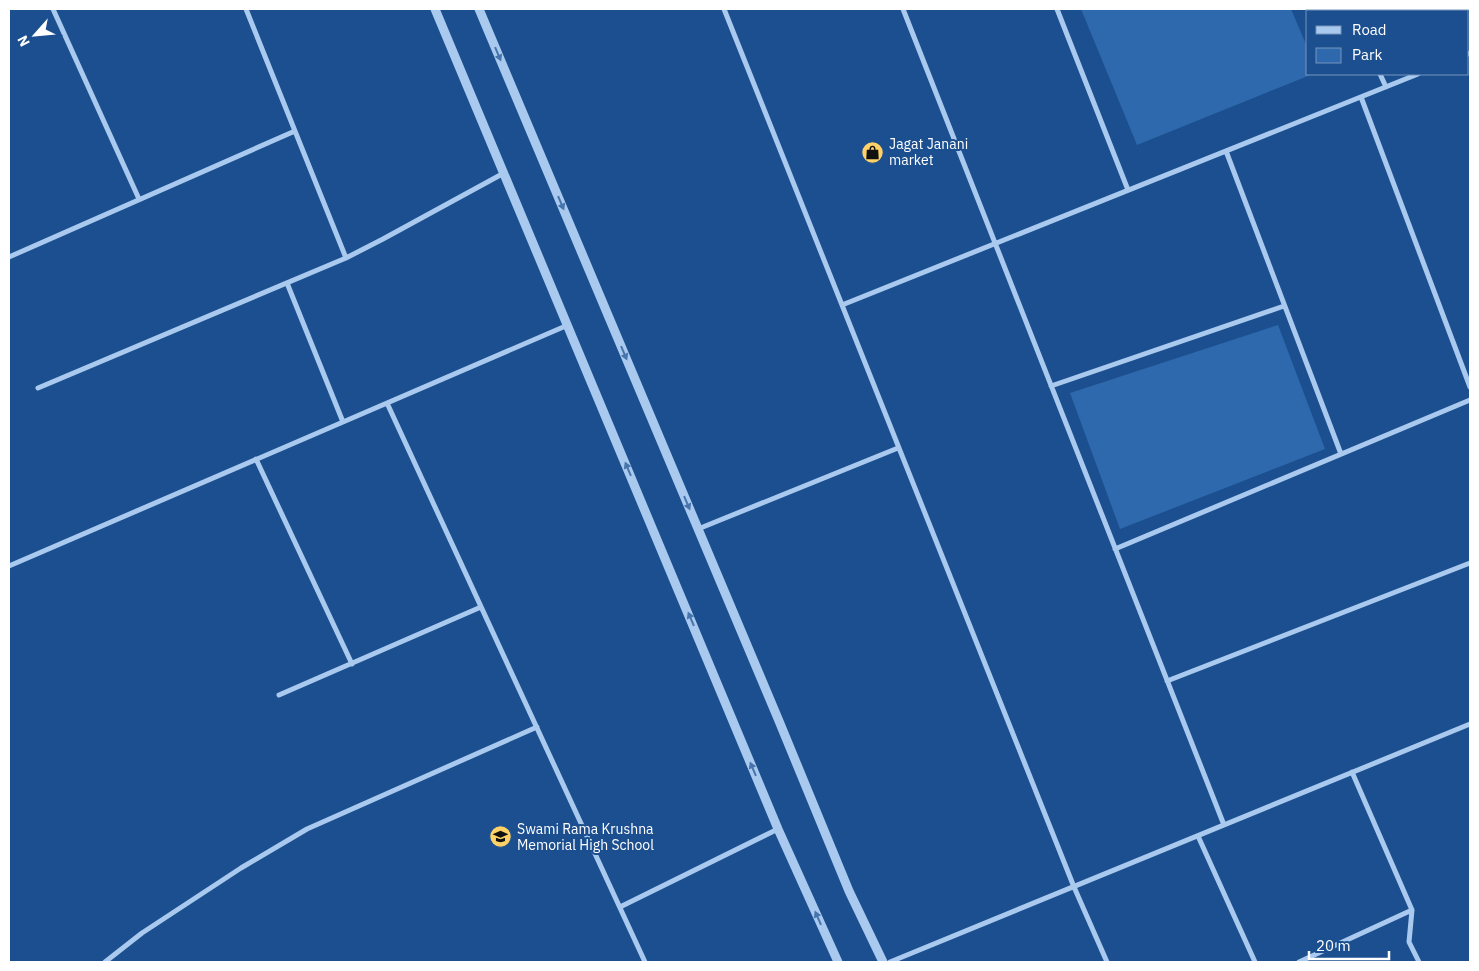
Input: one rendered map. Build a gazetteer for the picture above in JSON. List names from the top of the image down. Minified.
{"places":{"shop":["Jagat Janani market"],"school or university":["Swami Rama Krushna Memorial High School"]},"legend":["Road","Park"],"scale_bar":"20 m","north":"bottom left"}
